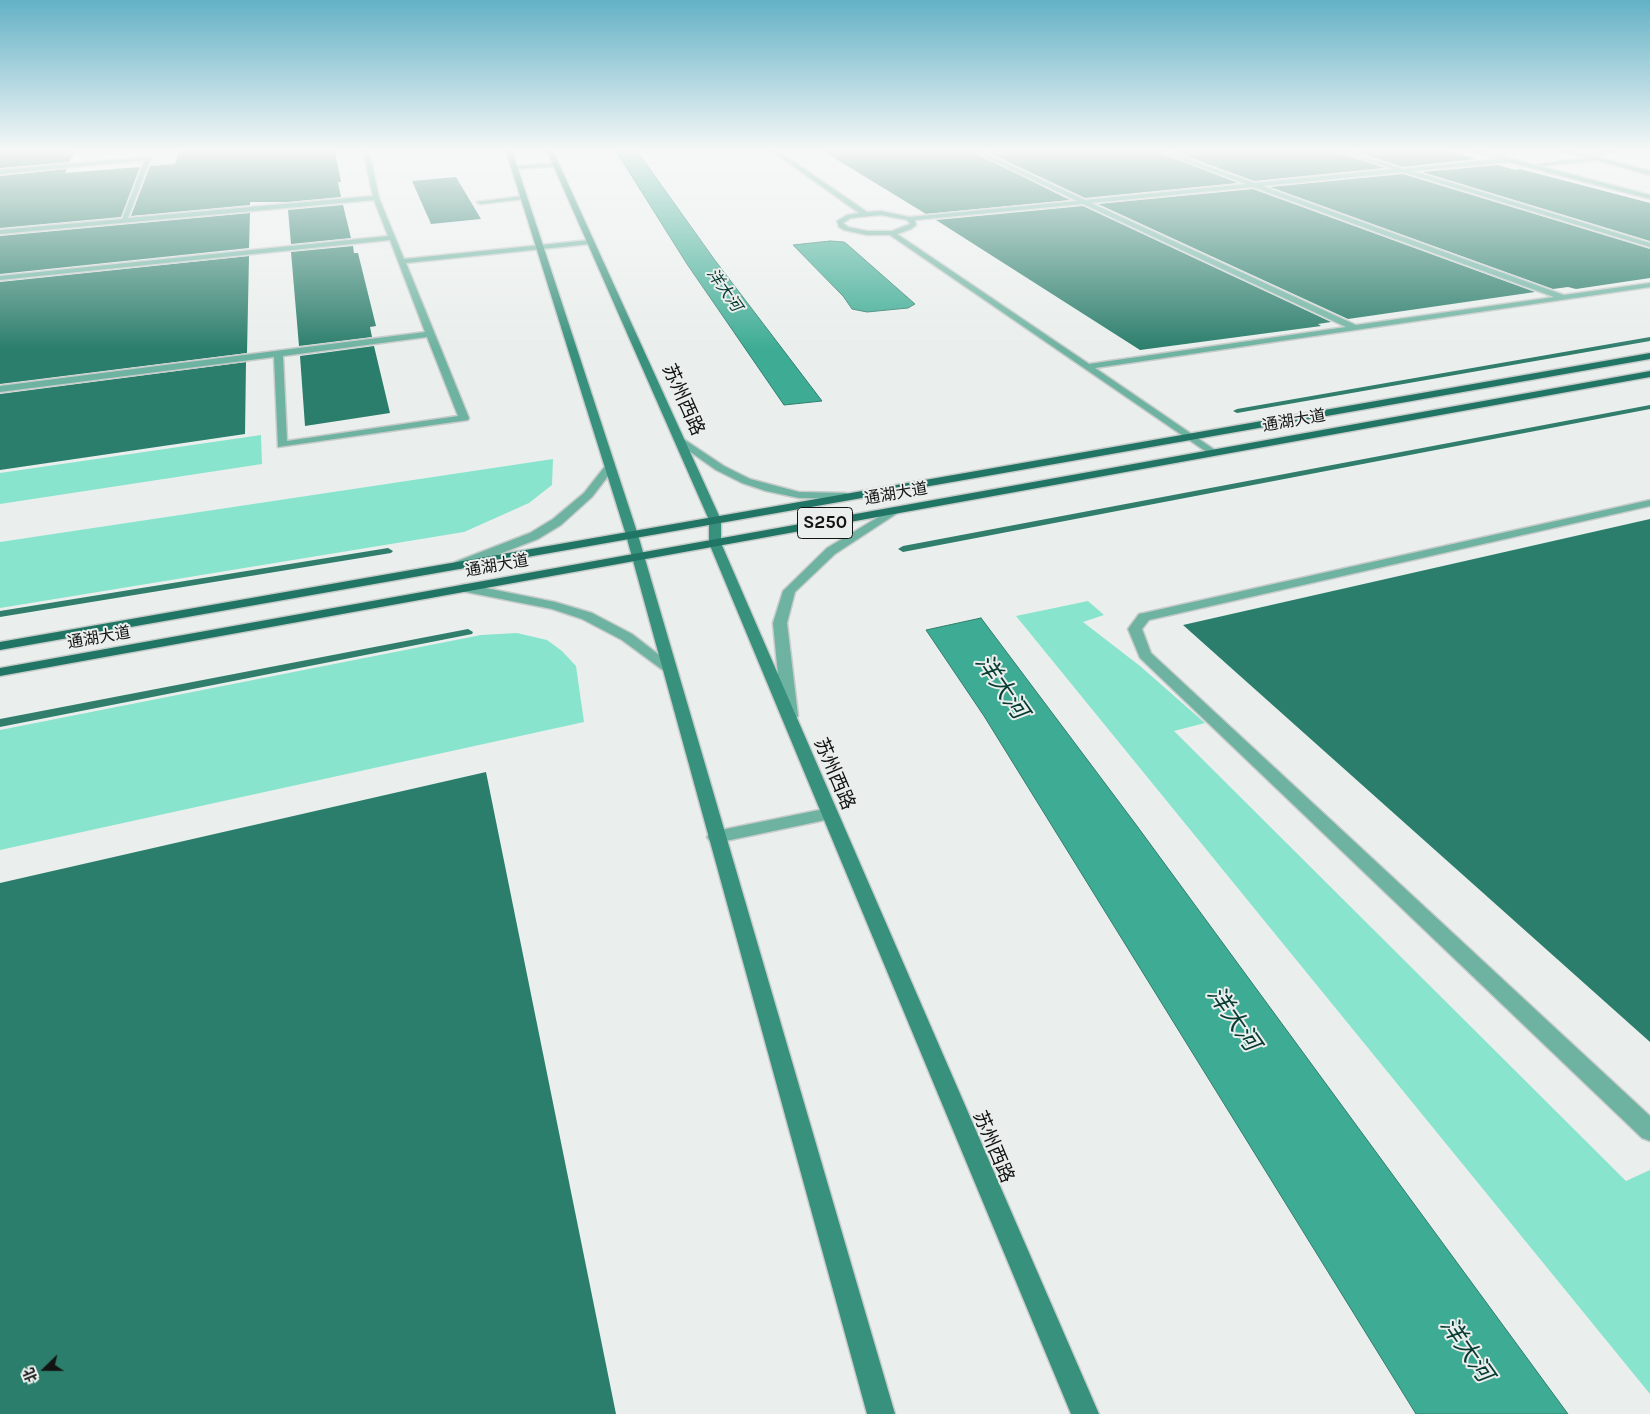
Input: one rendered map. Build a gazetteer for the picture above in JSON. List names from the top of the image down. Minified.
{"streets":{"main road":["苏州西路","通湖大道","S250"]},"crossings":[["苏州西路","通湖大道"]],"water":["洋大河"],"north":"left"}
